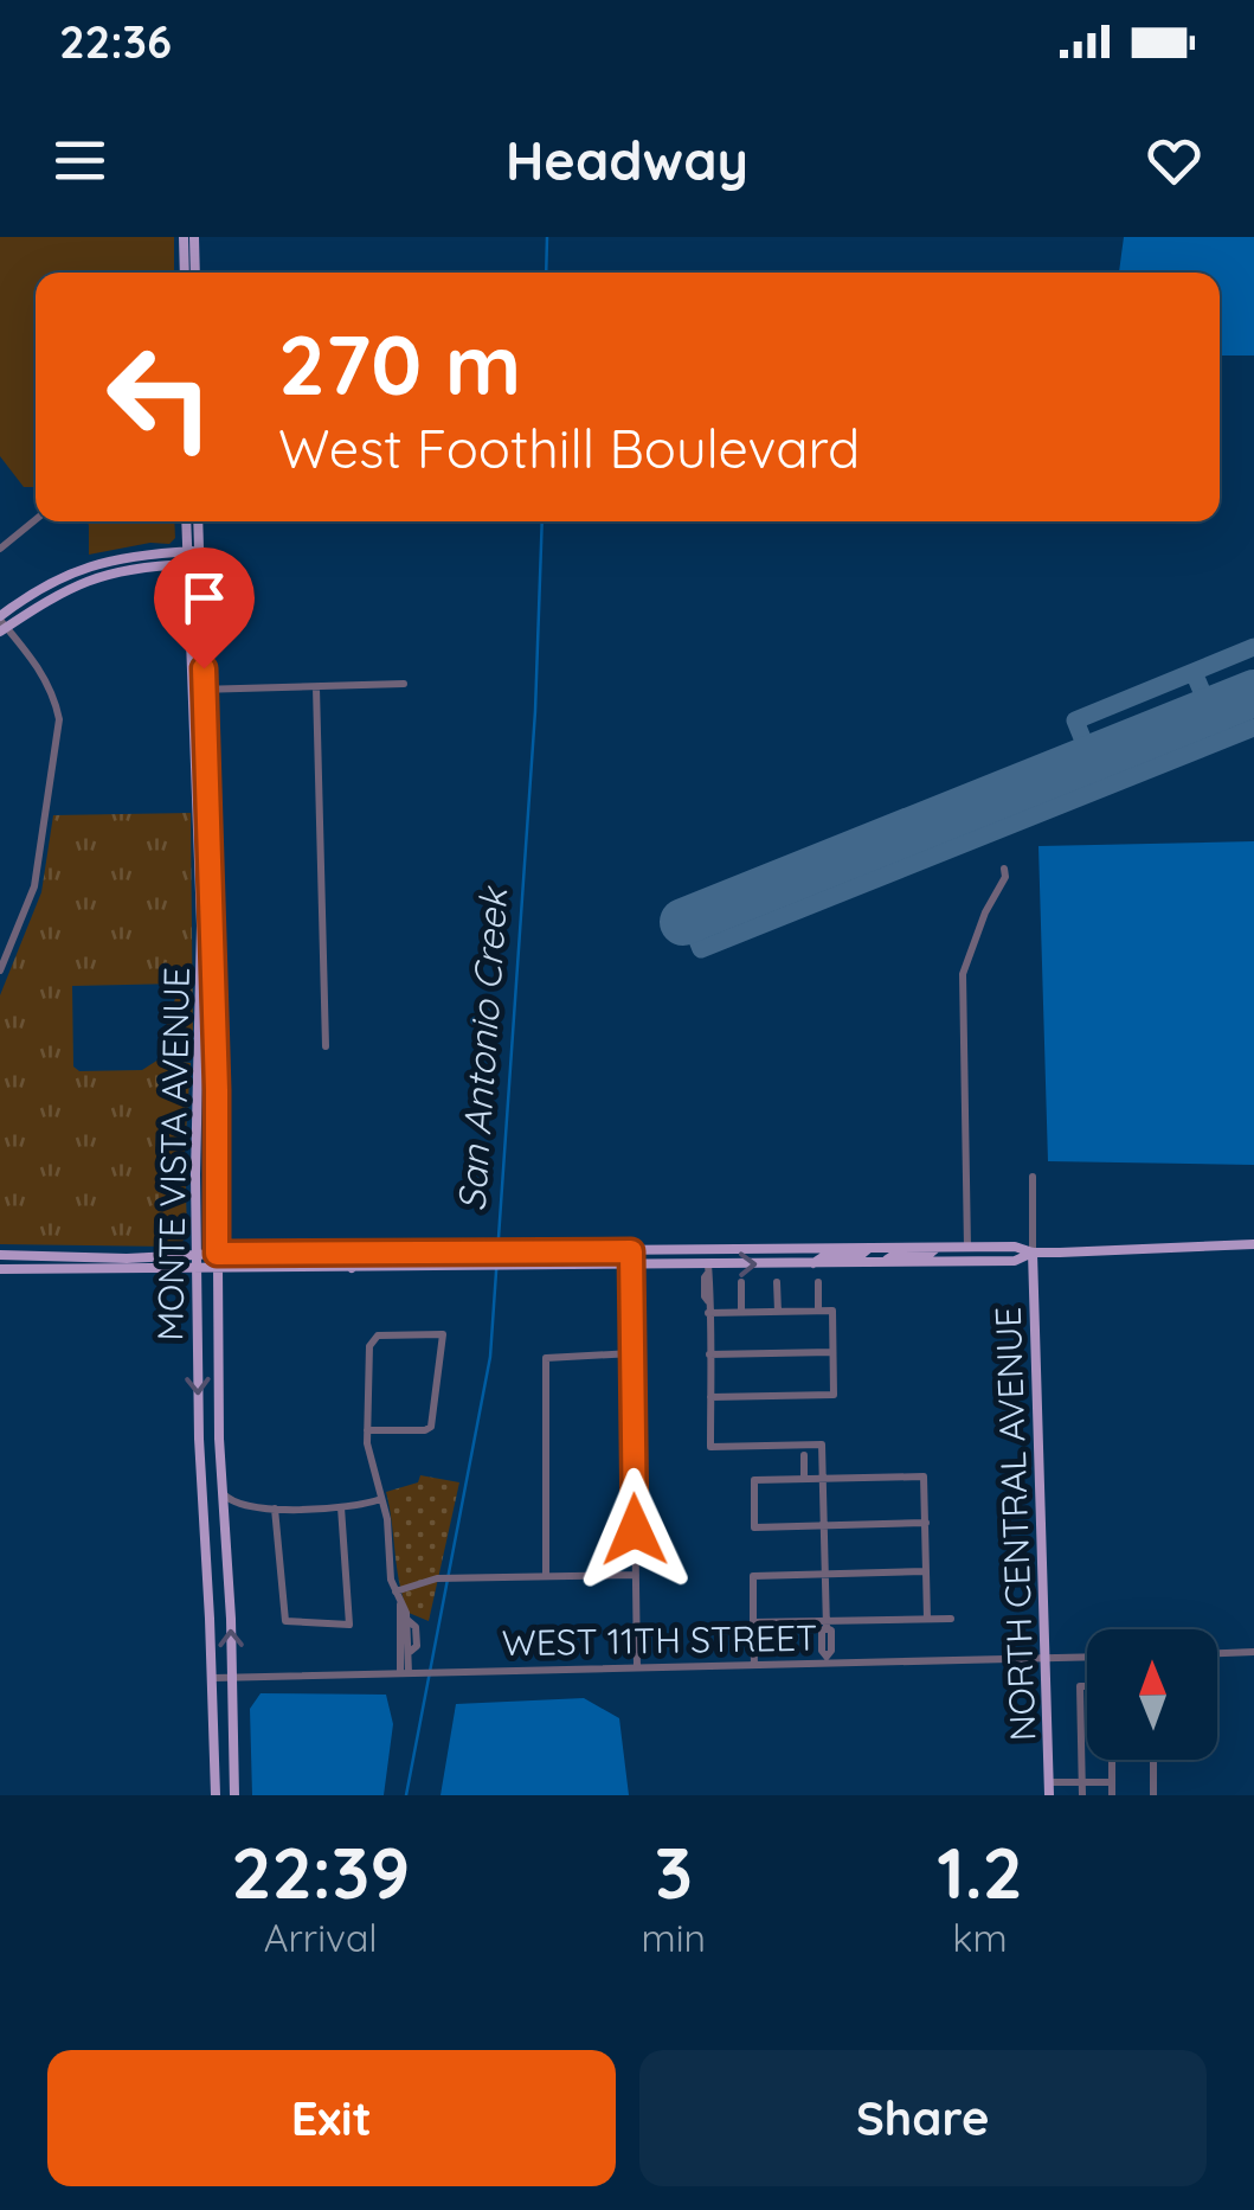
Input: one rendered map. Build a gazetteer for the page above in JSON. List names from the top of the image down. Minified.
{"streets":{"main road":["MONTE VISTA AVENUE","NORTH CENTRAL AVENUE"],"street":["WEST 11TH STREET"]},"crossings":[["MONTE VISTA AVENUE","WEST 11TH STREET"],["NORTH CENTRAL AVENUE","WEST 11TH STREET"]],"water":["San Antonio Creek"],"north":"top","page":{"status":"22:36","header":"Headway","turn":["270 m","West Foothill Boulevard"],"eta":["22:39","Arrival","3","min","1.2","km"],"buttons":["Exit","Share"]}}
